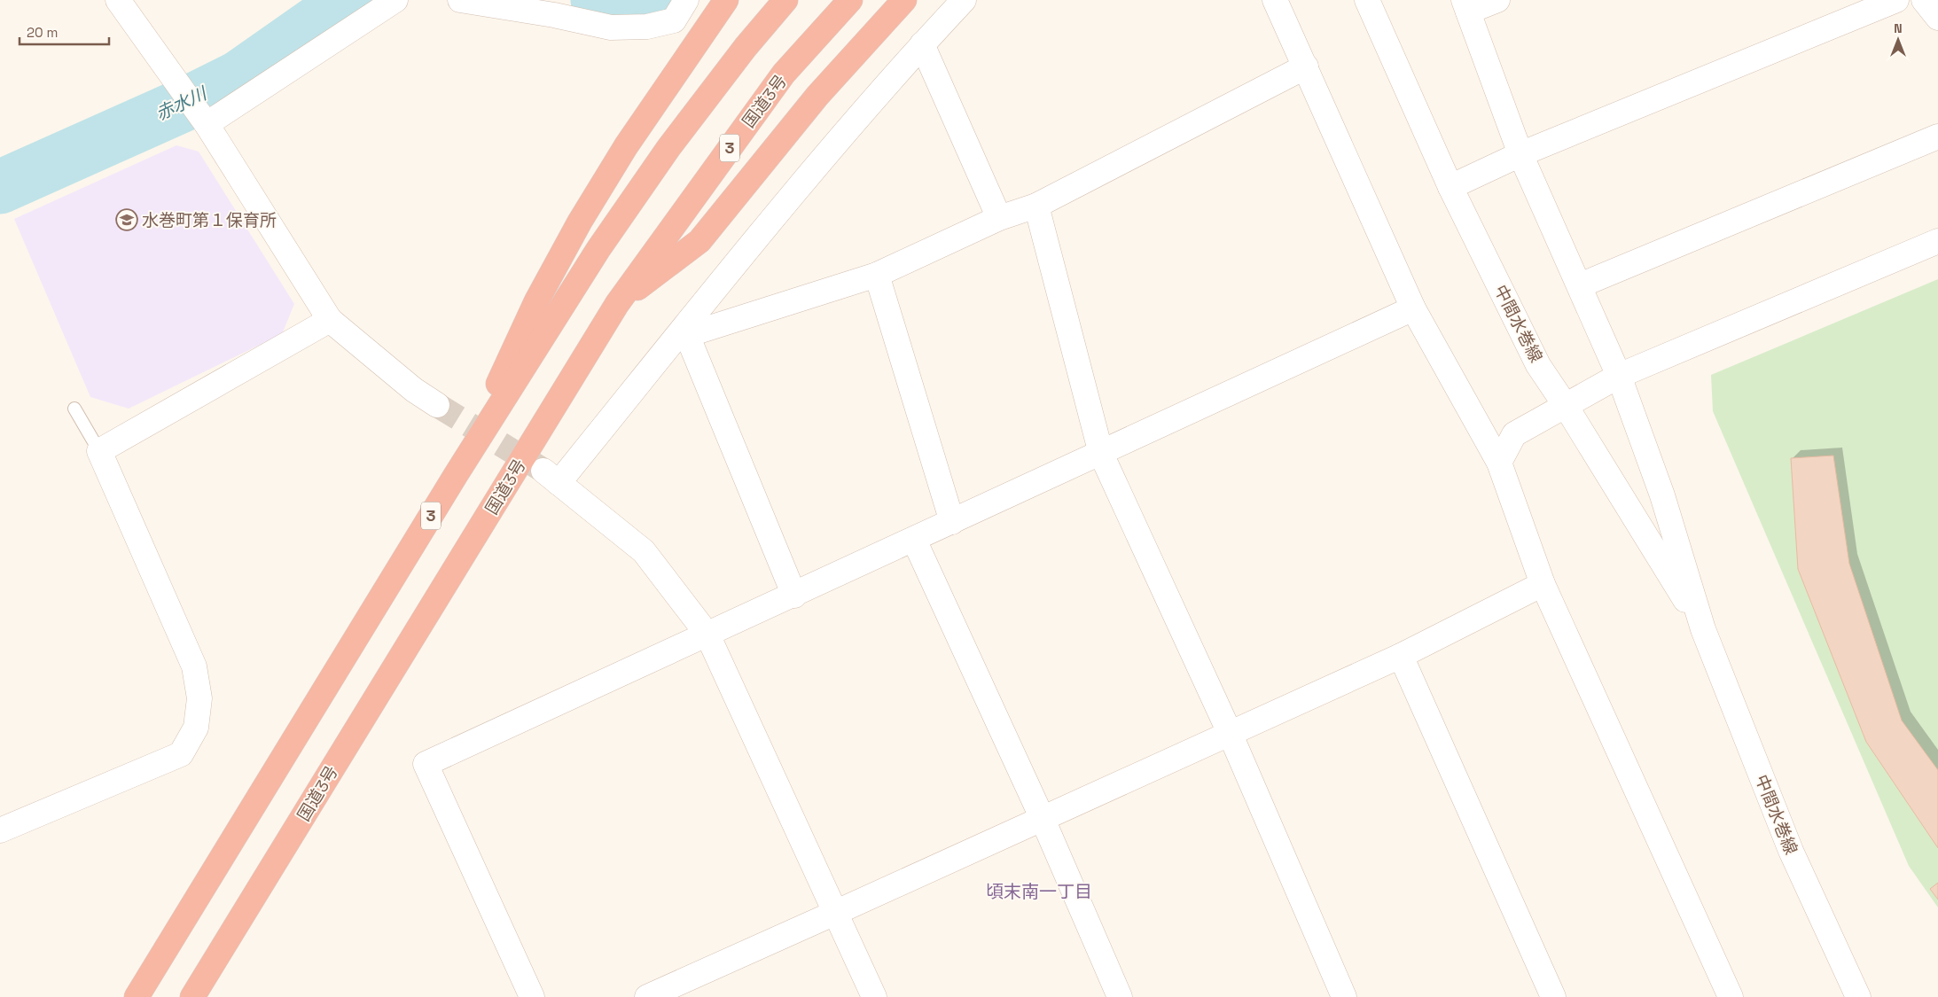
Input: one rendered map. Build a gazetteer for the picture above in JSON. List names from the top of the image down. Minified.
{"streets":{"highway":["国道3号","3"],"street":["中間水巻線"]},"districts":["頃末南一丁目"],"water":["赤水川"],"places":{"school or university":["水巻町第１保育所"]},"scale_bar":"20 m","north":"top"}
